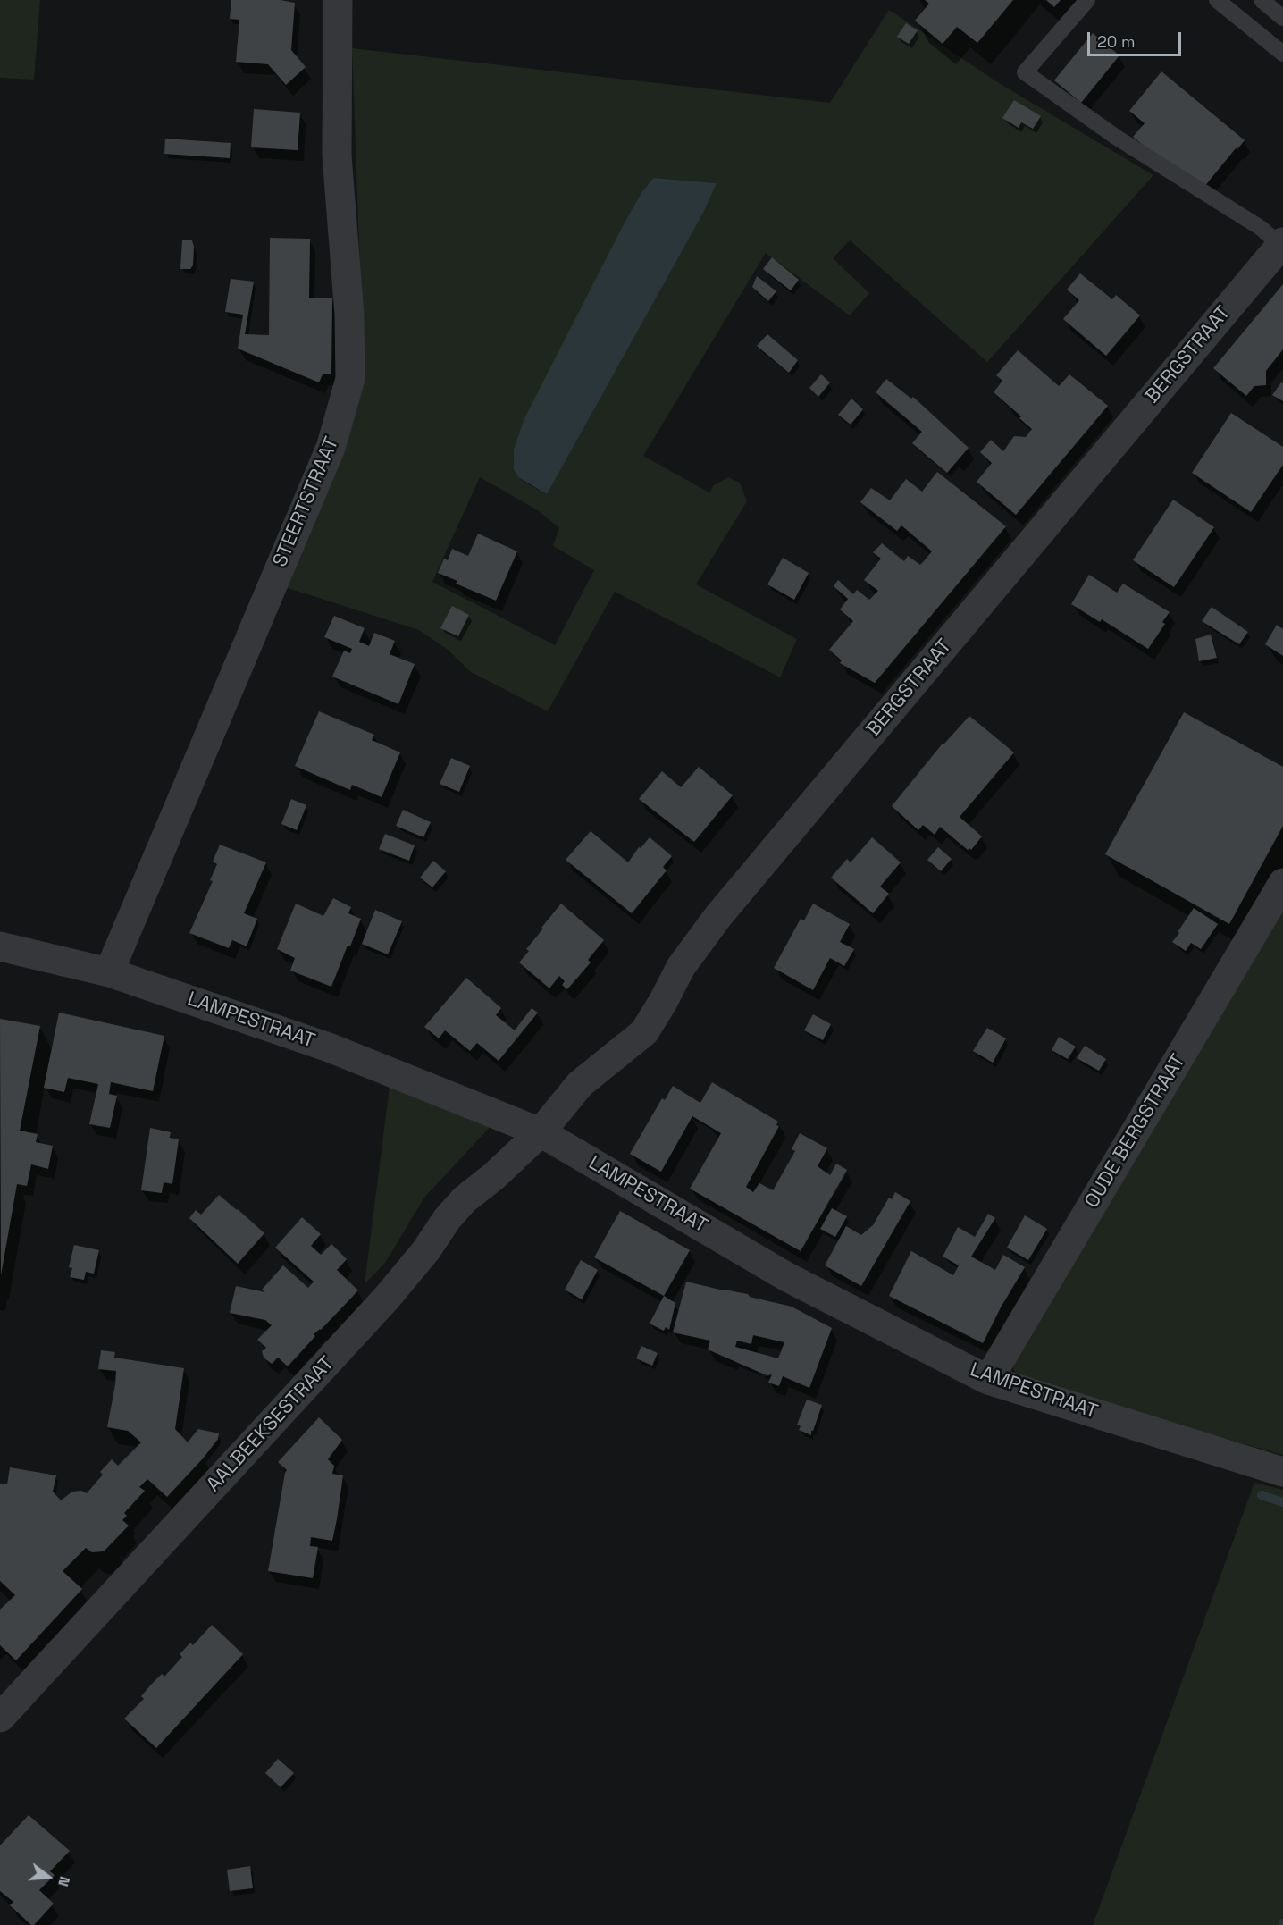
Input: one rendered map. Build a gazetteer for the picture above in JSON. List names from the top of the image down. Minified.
{"streets":{"street":["BERGSTRAAT","STEERTSTRAAT","LAMPESTRAAT","OUDE BERGSTRAAT","AALBEEKSESTRAAT"]},"crossings":[["BERGSTRAAT","LAMPESTRAAT"],["BERGSTRAAT","AALBEEKSESTRAAT"],["STEERTSTRAAT","LAMPESTRAAT"],["LAMPESTRAAT","OUDE BERGSTRAAT"],["LAMPESTRAAT","AALBEEKSESTRAAT"]],"scale_bar":"20 m","north":"right"}
